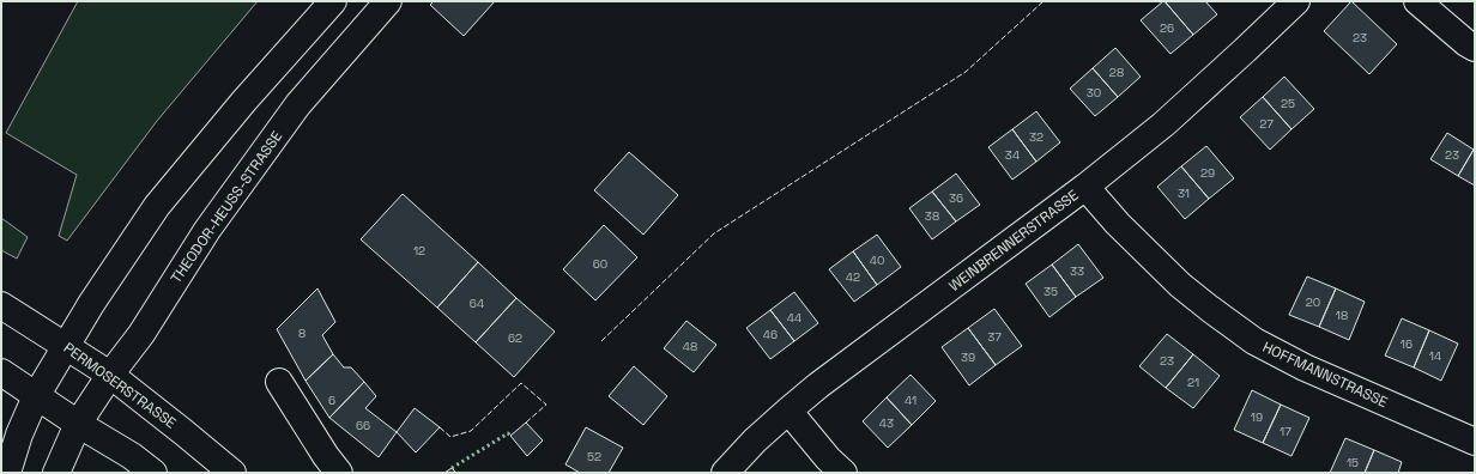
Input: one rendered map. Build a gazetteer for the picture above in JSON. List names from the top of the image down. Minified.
{"streets":{"main road":["THEODOR-HEUSS-STRASSE","WEINBRENNERSTRASSE","HOFFMANNSTRASSE","PERMOSERSTRASSE"]},"crossings":[["THEODOR-HEUSS-STRASSE","PERMOSERSTRASSE"],["WEINBRENNERSTRASSE","HOFFMANNSTRASSE"]],"house_numbers":["26","23","28","30","25","27","32","34","23","29","31","36","38","12","40","60","33","42","35","20","64","18","44","8","46","37","62","16","48","14","39","23","21","6","41","19","43","66","17","52","15"]}
